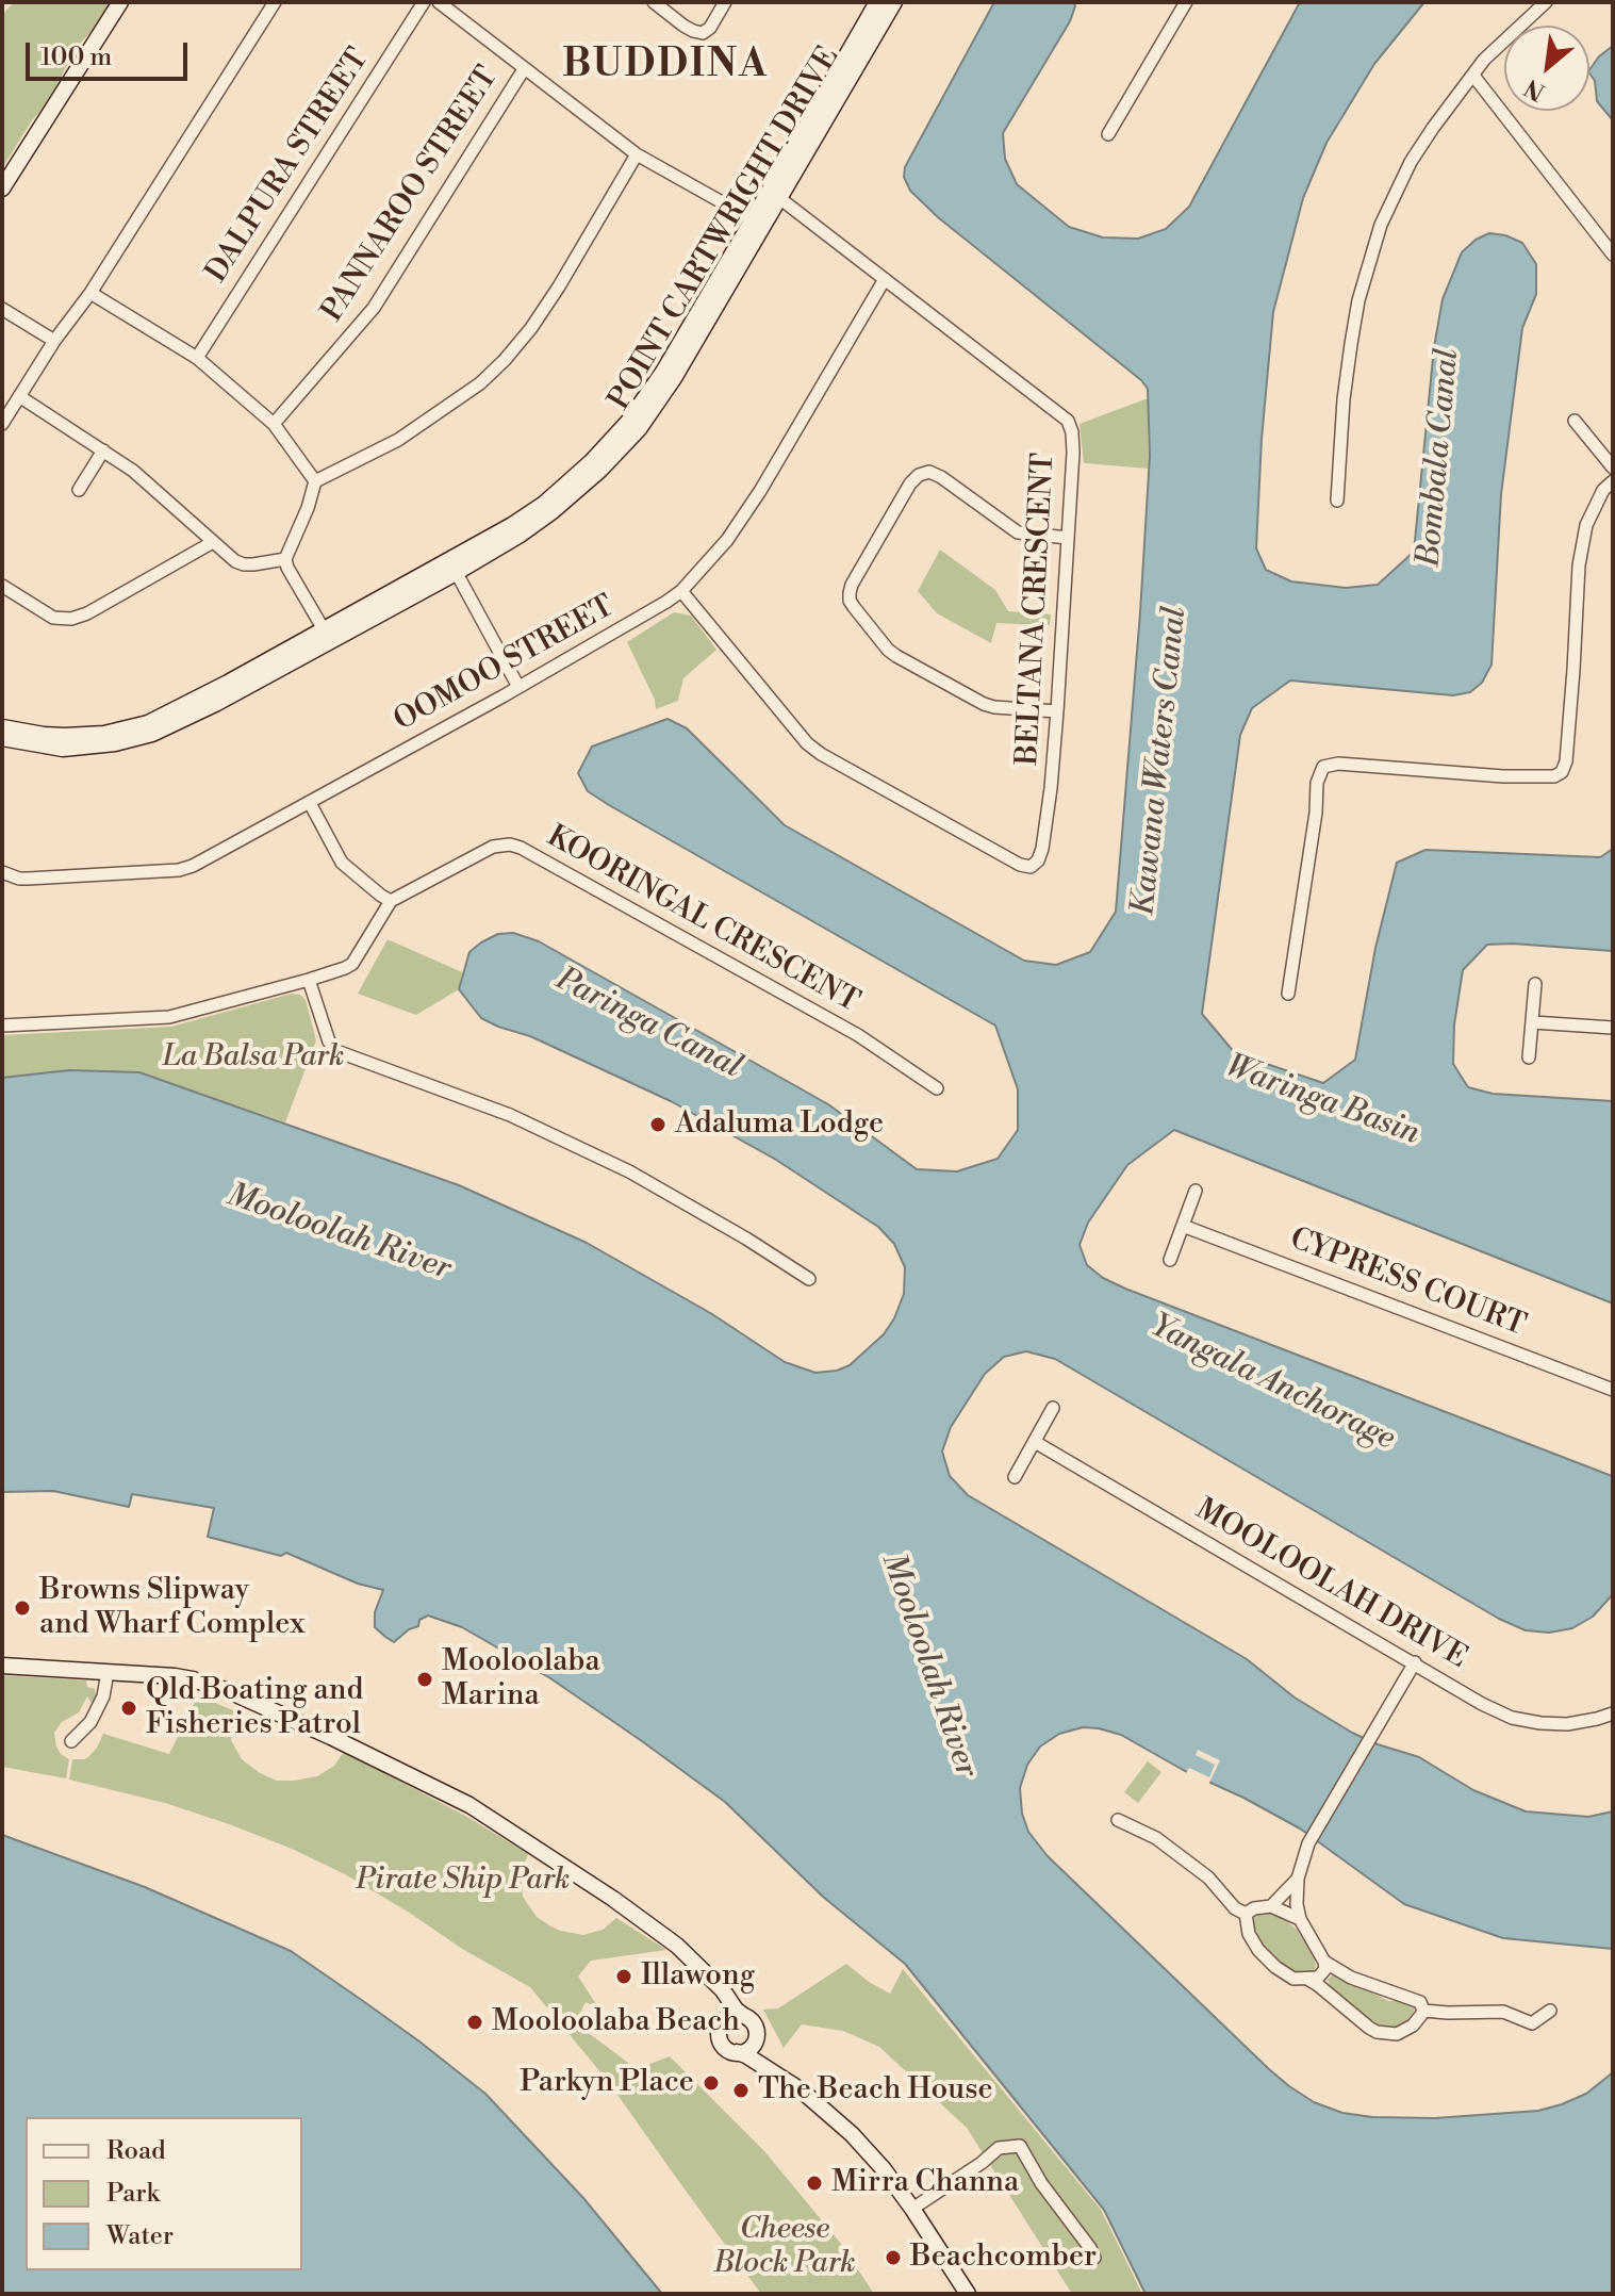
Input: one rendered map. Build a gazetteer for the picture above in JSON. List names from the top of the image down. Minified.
{"streets":{"street":["DALPURA STREET","PANNAROO STREET","POINT CARTWRIGHT DRIVE","BELTANA CRESCENT","OOMOO STREET","KOORINGAL CRESCENT","CYPRESS COURT","MOOLOOLAH DRIVE"]},"crossings":[["POINT CARTWRIGHT DRIVE","BELTANA CRESCENT"],["BELTANA CRESCENT","OOMOO STREET"]],"districts":["BUDDINA"],"water":["Bombala Canal","Kawana Waters Canal","Paringa Canal","Waringa Basin","Mooloolah River","Yangala Anchorage"],"parks":["La Balsa Park","Pirate Ship Park","Cheese Block Park"],"places":["Adaluma Lodge","Browns Slipway and Wharf Complex","Mooloolaba Marina","Qld Boating and Fisheries Patrol","Illawong","Mooloolaba Beach","Parkyn Place","The Beach House","Mirra Channa","Beachcomber"],"legend":["Road","Park","Water"],"scale_bar":"100 m","north":"bottom left"}
